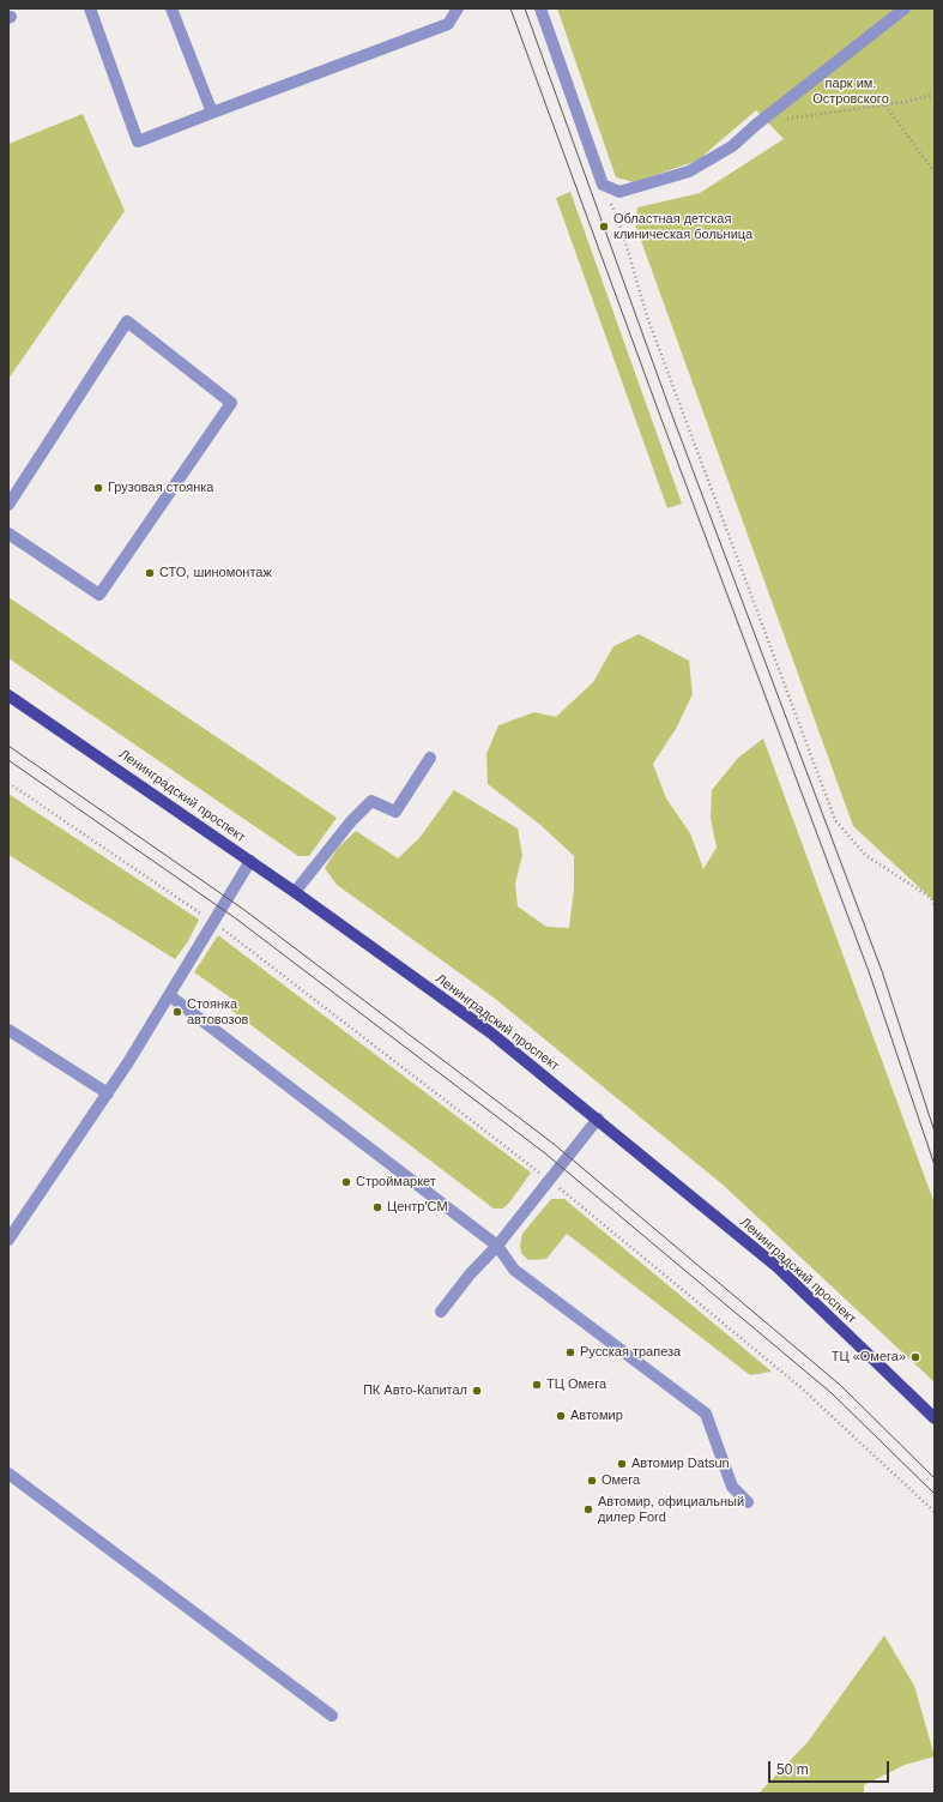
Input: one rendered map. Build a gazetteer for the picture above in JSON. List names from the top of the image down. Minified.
{"streets":{"main road":["Ленинградский проспект"]},"parks":["парк им. Островского"],"places":["Областная детская клиническая больница","Грузовая стоянка","СТО, шиномонтаж","Стоянка автовозов","Строймаркет","Центр'СМ","Русская трапеза","ТЦ «Омега»","ТЦ Омега","ПК Авто-Капитал","Автомир","Автомир Datsun","Омега","Автомир, официальный дилер Ford"],"scale_bar":"50 m"}
